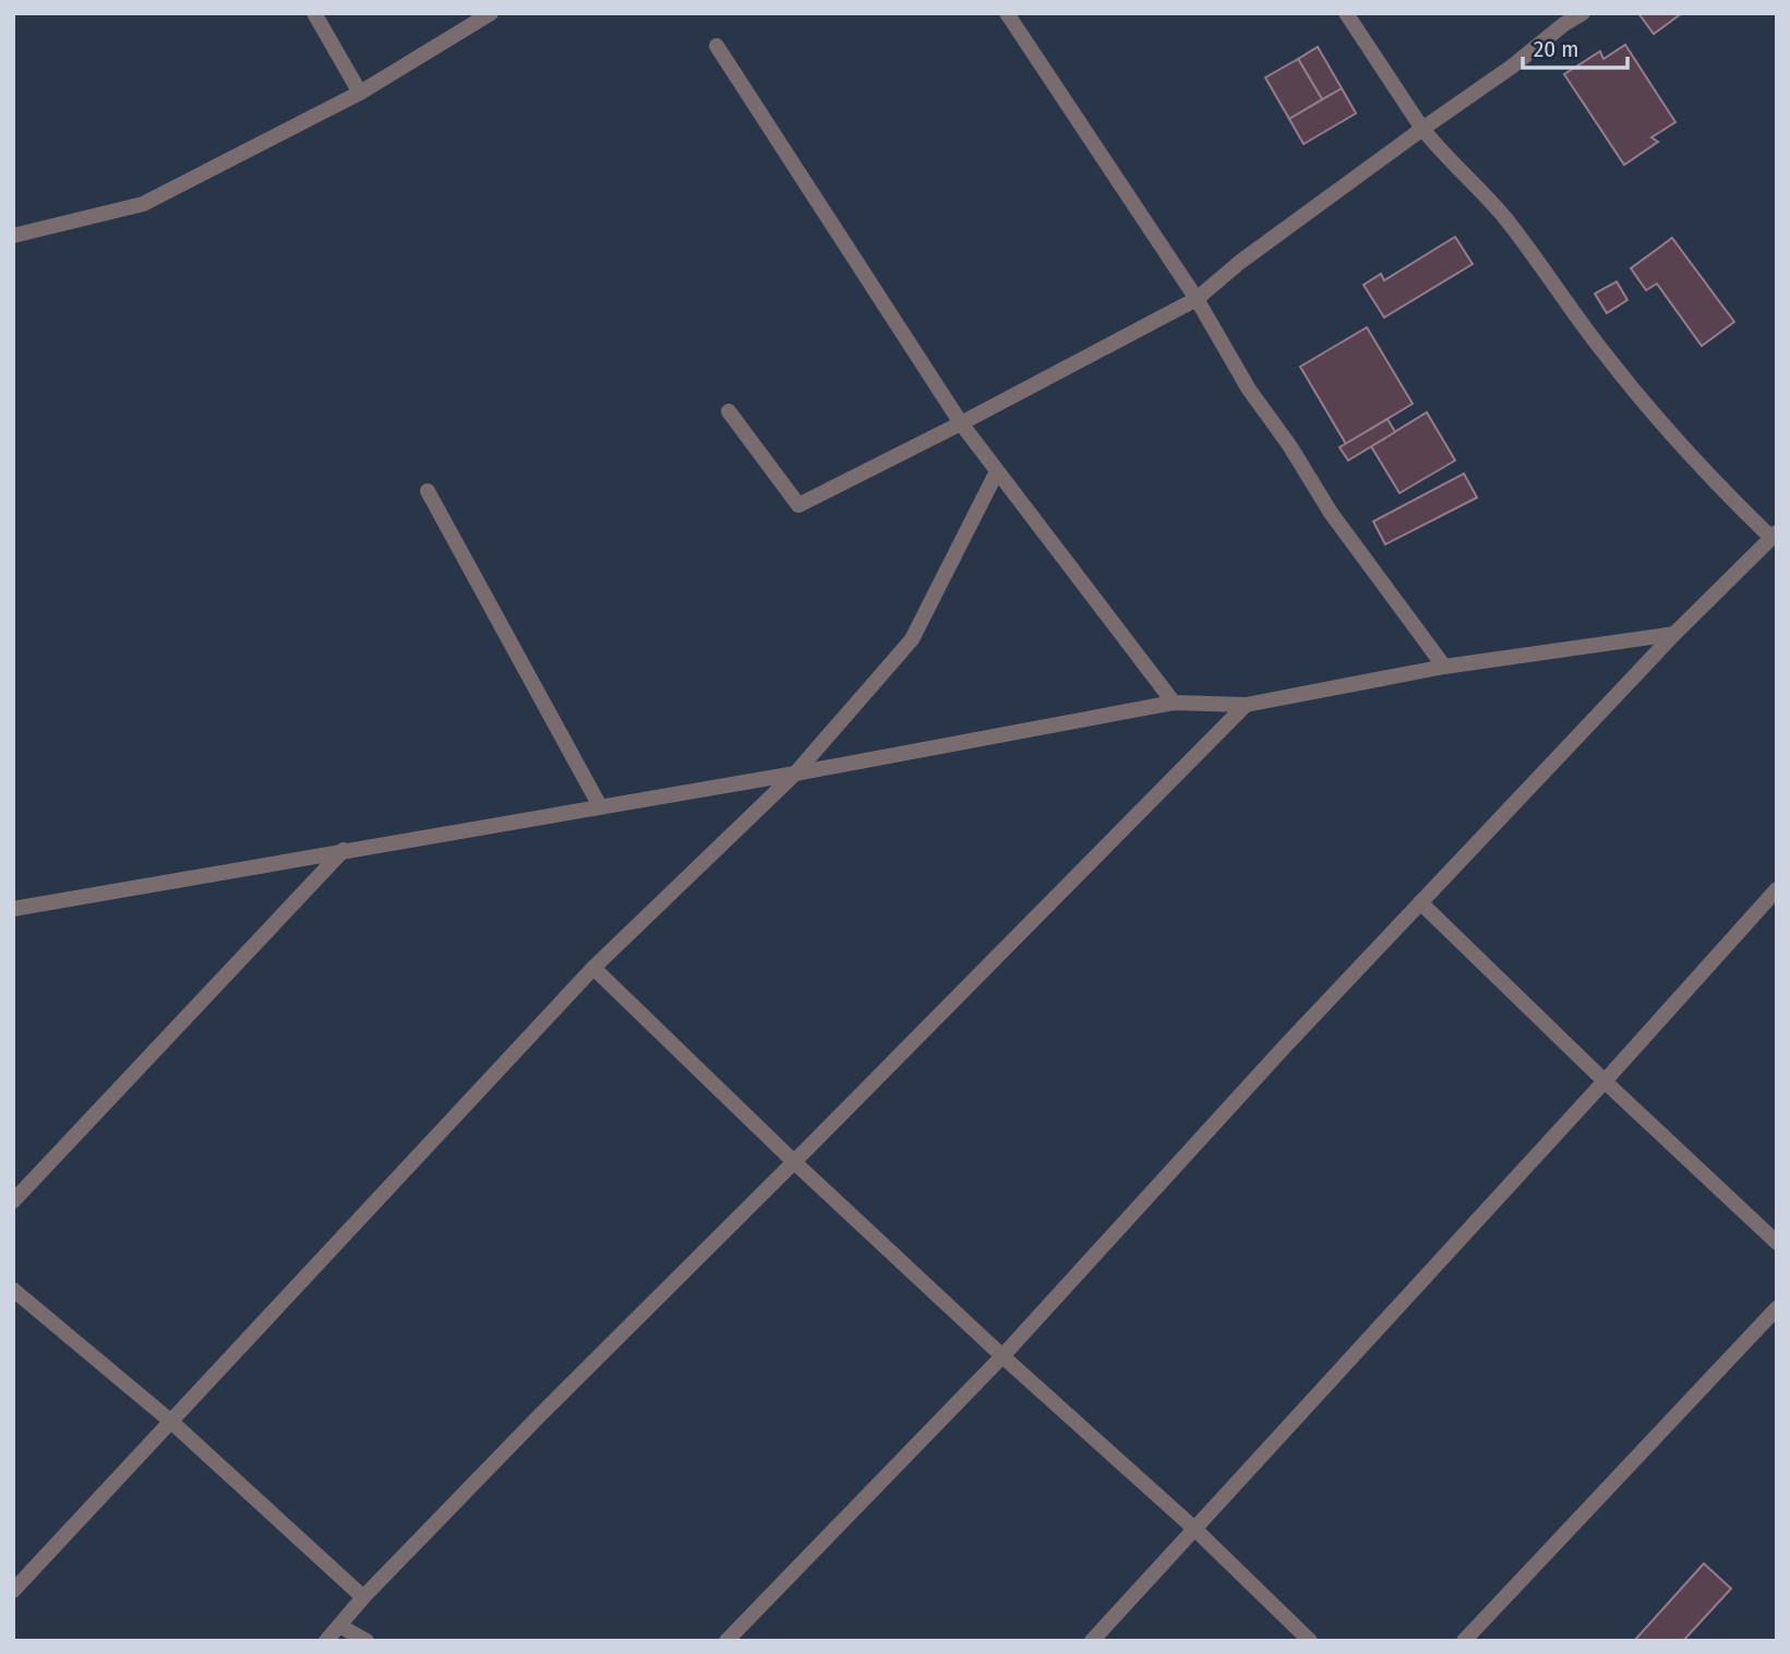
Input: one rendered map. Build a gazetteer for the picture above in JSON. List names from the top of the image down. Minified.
{"scale_bar":"20 m"}
